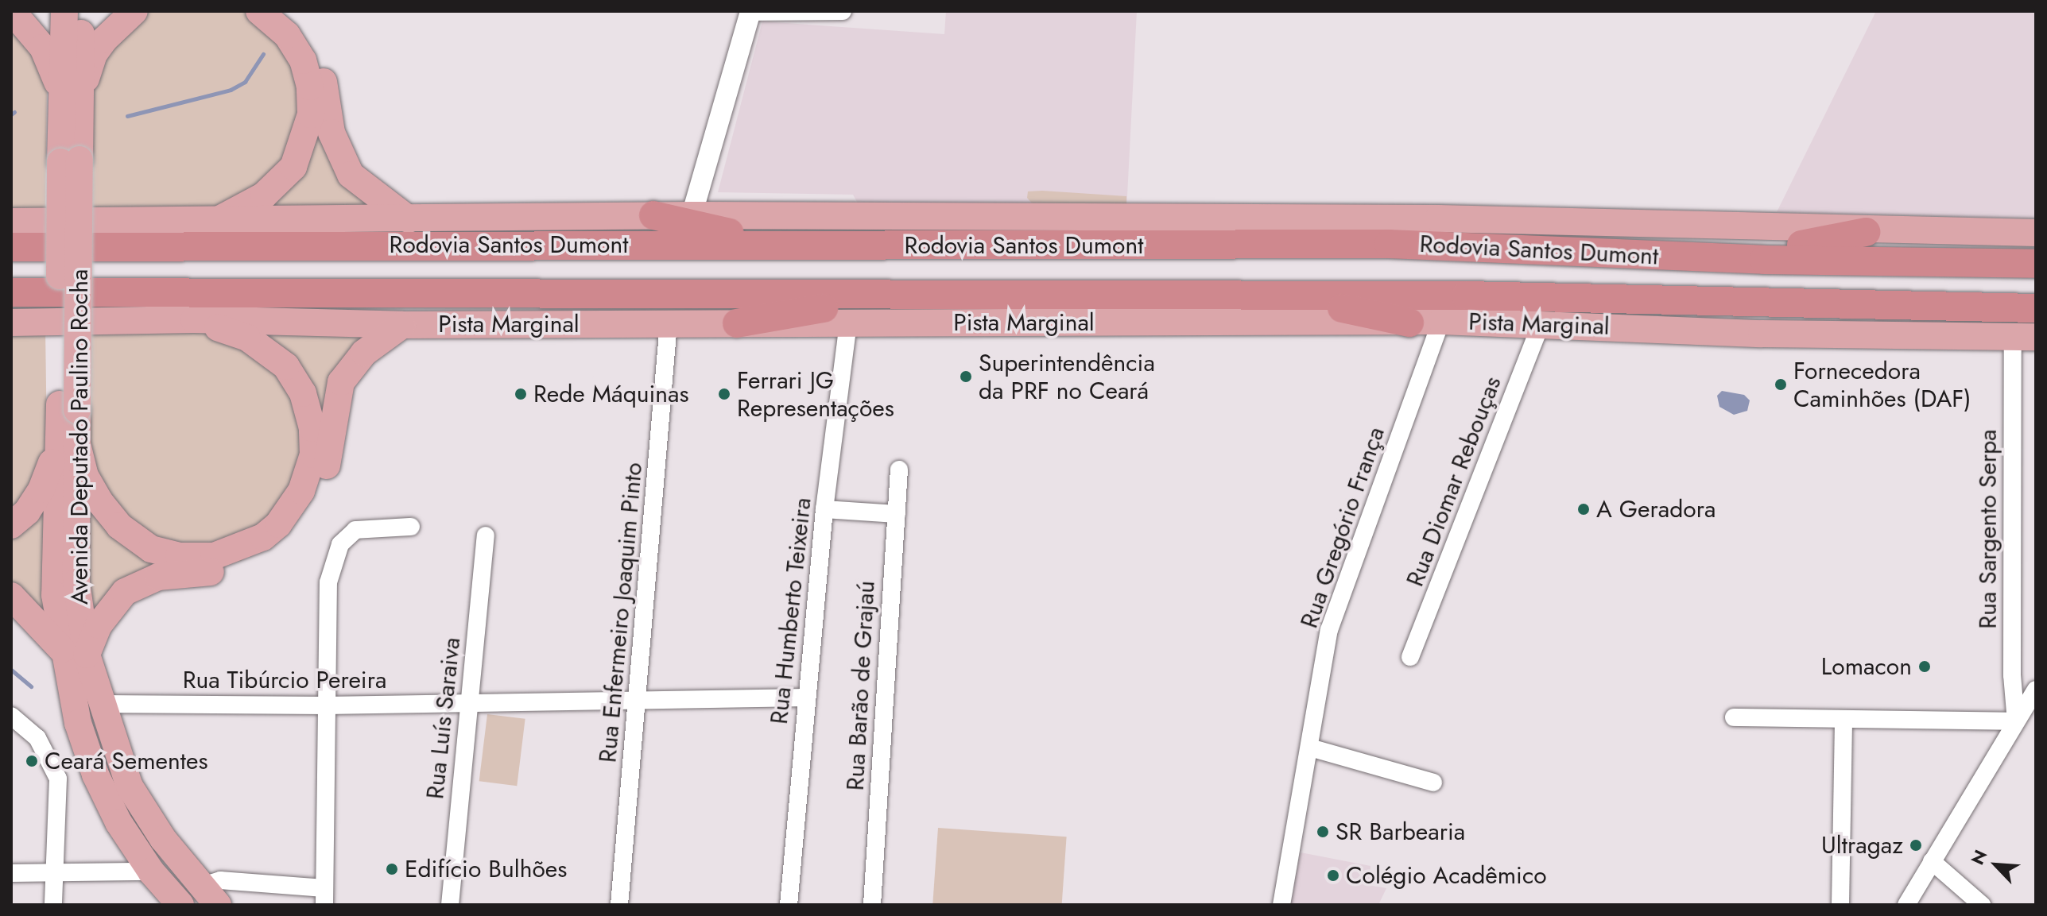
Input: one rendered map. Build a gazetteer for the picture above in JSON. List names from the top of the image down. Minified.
{"streets":{"highway":["Rodovia Santos Dumont"],"main road":["Pista Marginal","Avenida Deputado Paulino Rocha"],"street":["Rua Diomar Rebouças","Rua Gregório França","Rua Sargento Serpa","Rua Humberto Teixeira","Rua Enfermeiro Joaquim Pinto","Rua Tibúrcio Pereira","Rua Barão de Grajaú","Rua Luís Saraiva"]},"crossings":[["Pista Marginal","Rua Diomar Rebouças"],["Pista Marginal","Rua Gregório França"],["Pista Marginal","Rua Sargento Serpa"],["Pista Marginal","Rua Humberto Teixeira"],["Pista Marginal","Rua Enfermeiro Joaquim Pinto"],["Avenida Deputado Paulino Rocha","Rua Tibúrcio Pereira"],["Rua Humberto Teixeira","Rua Tibúrcio Pereira"],["Rua Enfermeiro Joaquim Pinto","Rua Tibúrcio Pereira"],["Rua Tibúrcio Pereira","Rua Luís Saraiva"]],"places":["Superintendência da PRF no Ceará","Fornecedora Caminhões (DAF)","Rede Máquinas","Ferrari JG Representações","A Geradora","Lomacon","Ceará Sementes","SR Barbearia","Ultragaz","Edifício Bulhões","Colégio Acadêmico"],"north":"top left"}
